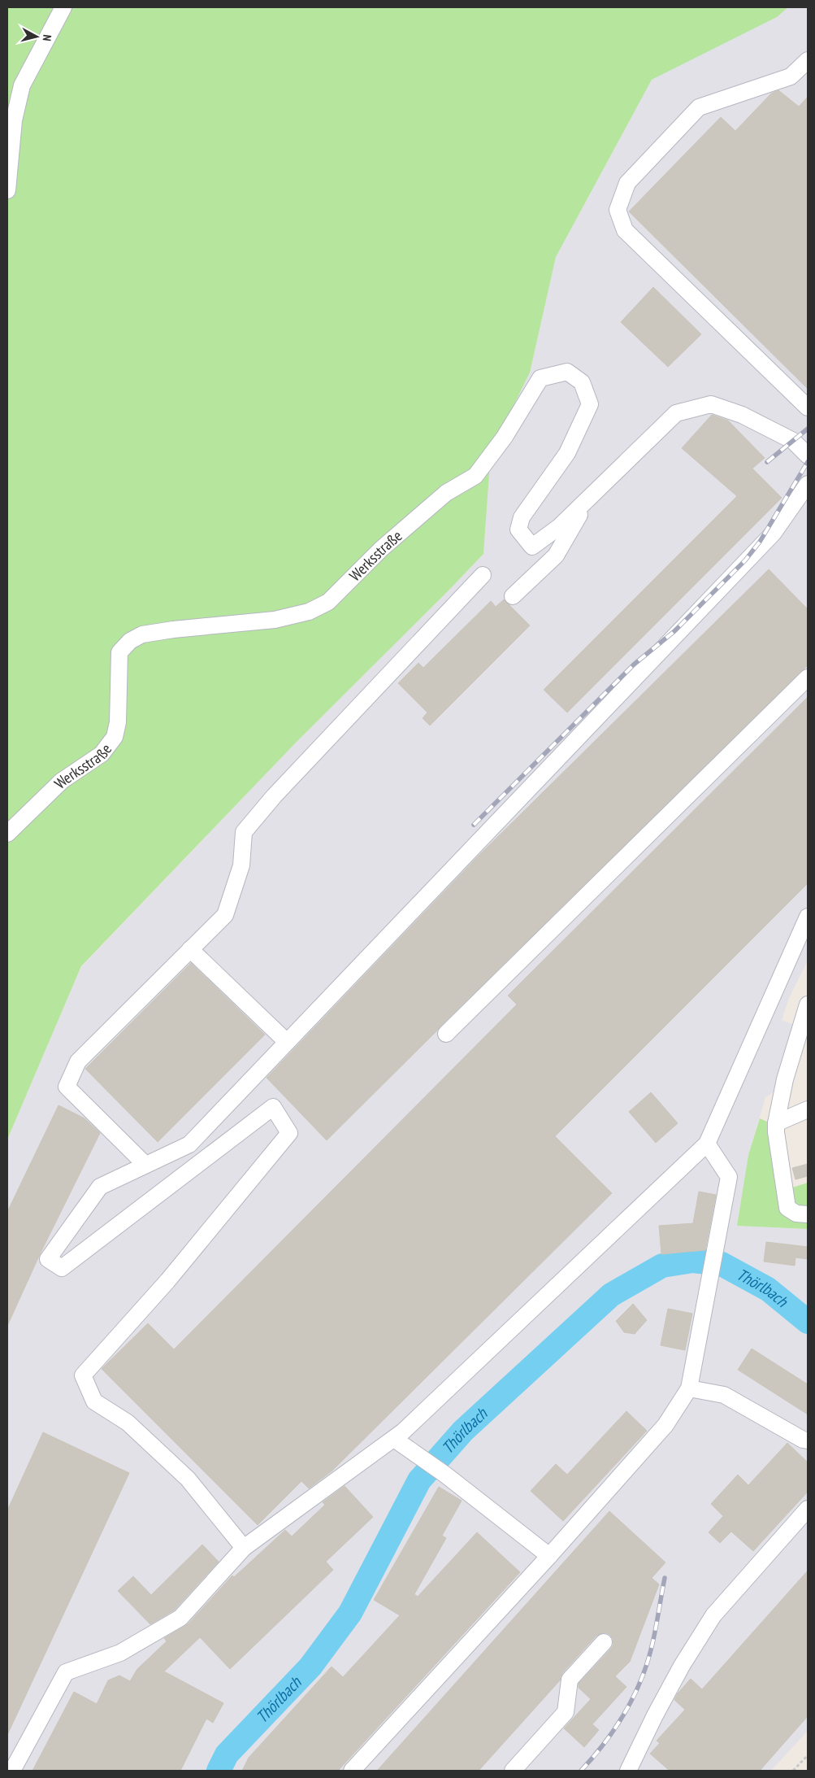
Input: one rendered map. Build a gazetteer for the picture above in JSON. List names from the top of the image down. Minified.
{"streets":{"street":["Werksstraße"]},"water":["Thörlbach"],"north":"right"}
